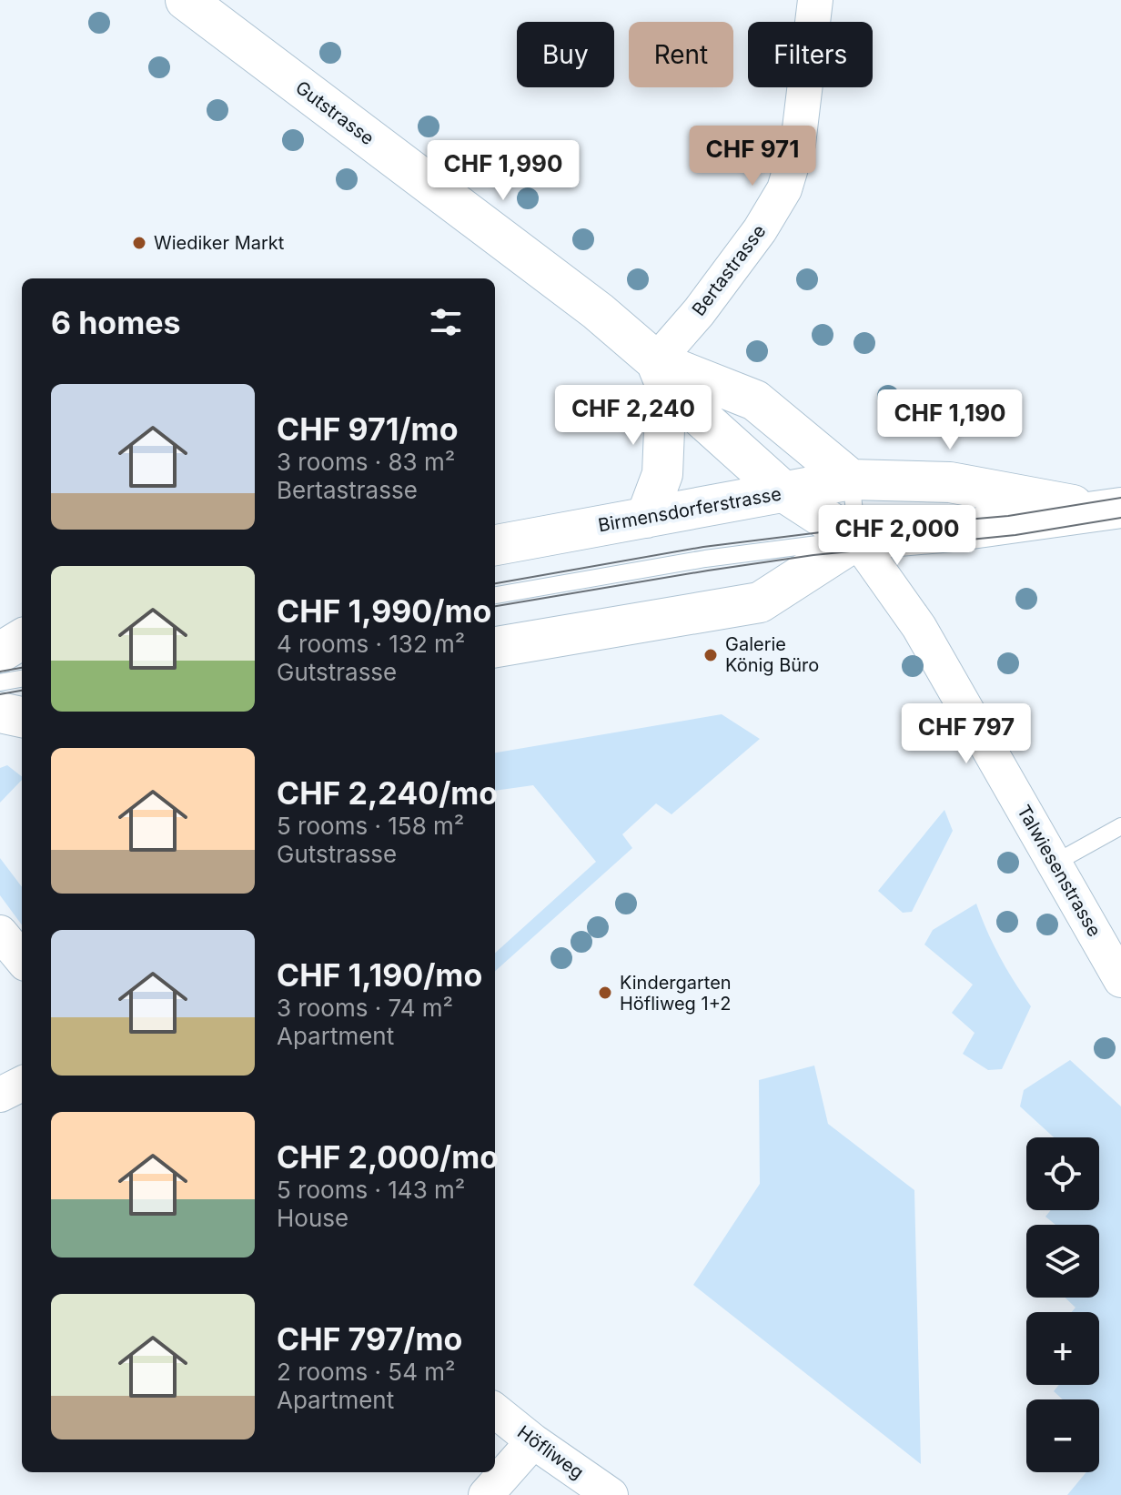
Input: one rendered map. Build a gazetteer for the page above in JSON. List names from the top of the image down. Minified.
{"streets":{"main road":["Gutstrasse","Birmensdorferstrasse"],"street":["Bertastrasse","Talwiesenstrasse","Höfliweg"]},"crossings":[["Gutstrasse","Bertastrasse"],["Gutstrasse","Birmensdorferstrasse"],["Gutstrasse","Talwiesenstrasse"],["Birmensdorferstrasse","Talwiesenstrasse"]],"places":["Wiediker Markt","Galerie König Büro","Kindergarten Höfliweg 1+2"],"page":{"chip":["Buy","Rent","Filters"],"price":["CHF 971","CHF 1,990","CHF 2,240","CHF 1,190","CHF 2,000","CHF 797"],"heading":"6 homes","list":[{"name":"CHF 971/mo","note":"3 rooms · 83 m² · Bertastrasse"},{"name":"CHF 1,990/mo","note":"4 rooms · 132 m² · Gutstrasse"},{"name":"CHF 2,240/mo","note":"5 rooms · 158 m² · Gutstrasse"},{"name":"CHF 1,190/mo","note":"3 rooms · 74 m² · Apartment"},{"name":"CHF 2,000/mo","note":"5 rooms · 143 m² · House"},{"name":"CHF 797/mo","note":"2 rooms · 54 m² · Apartment"}],"map_buttons":["+","−"]}}
